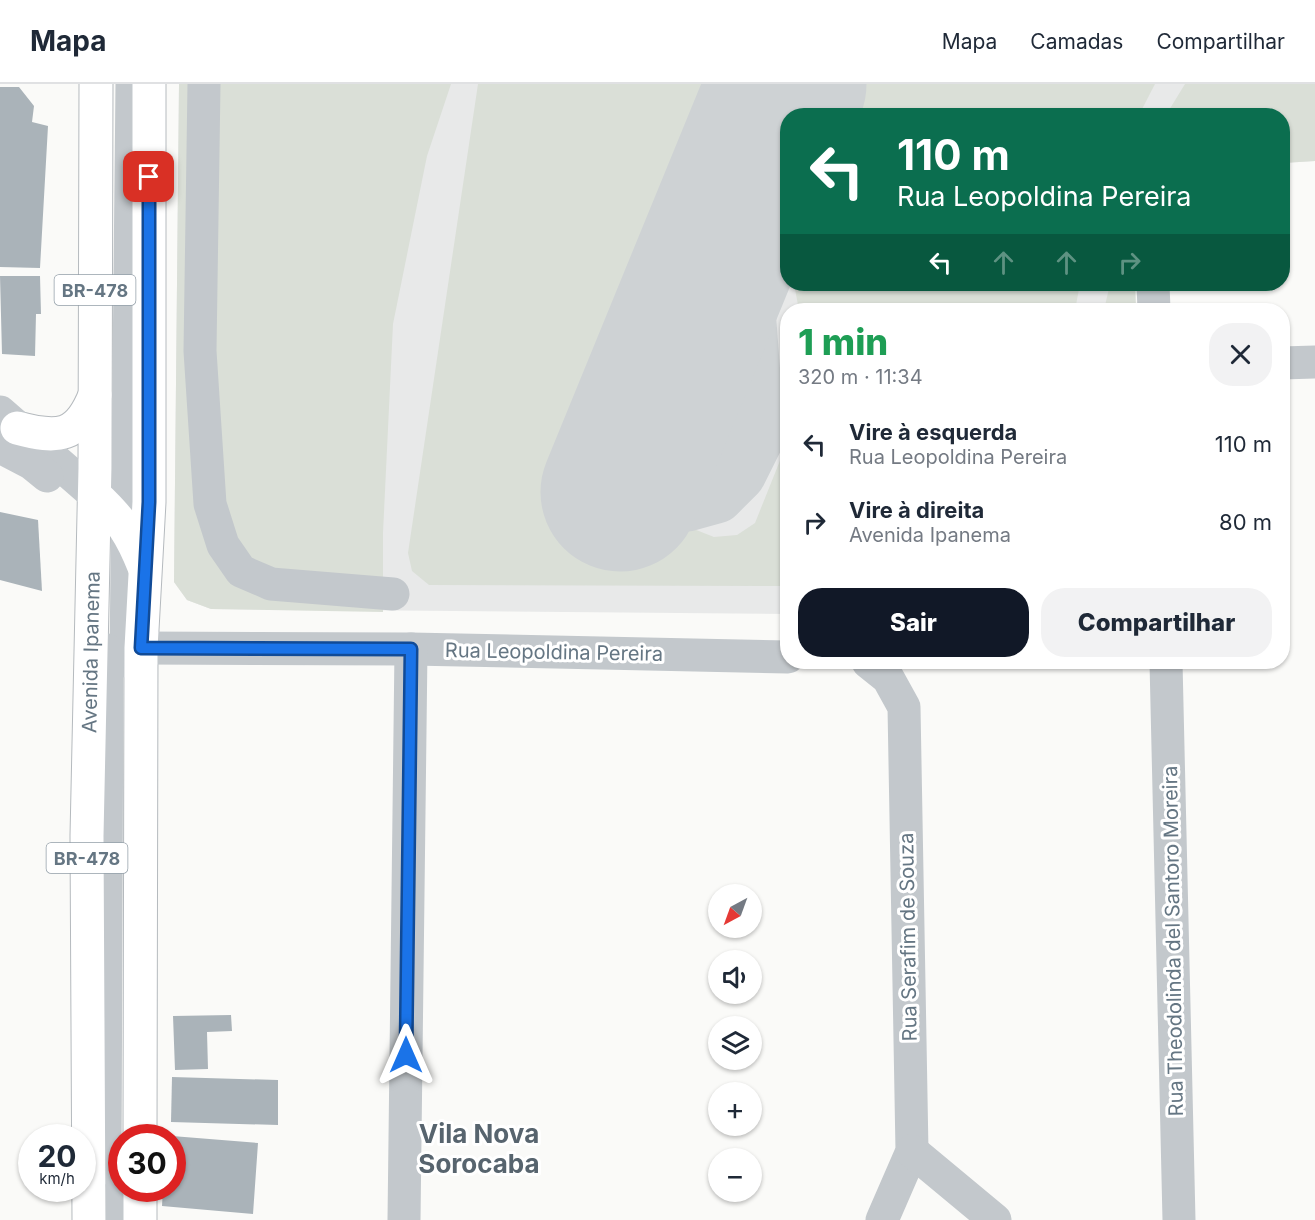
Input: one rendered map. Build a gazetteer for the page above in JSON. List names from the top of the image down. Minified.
{"streets":{"main road":["BR-478","Avenida Ipanema"],"street":["Rua Leopoldina Pereira","Rua Serafim de Souza","Rua Theodolinda del Santoro Moreira"]},"crossings":[["BR-478","Rua Leopoldina Pereira"]],"districts":["Vila Nova Sorocaba"],"north":"bottom left","page":{"header":"Mapa","nav":["Mapa","Camadas","Compartilhar"],"turn":["110 m","Rua Leopoldina Pereira"],"heading":["1 min","320 m · 11:34"],"list":[{"name":"Vire à esquerda","note":"Rua Leopoldina Pereira","value":"110 m"},{"name":"Vire à direita","note":"Avenida Ipanema","value":"80 m"}],"buttons":["Sair","Compartilhar"],"map_buttons":["+","−"],"speed":"20 km/h","limit":"30"}}
